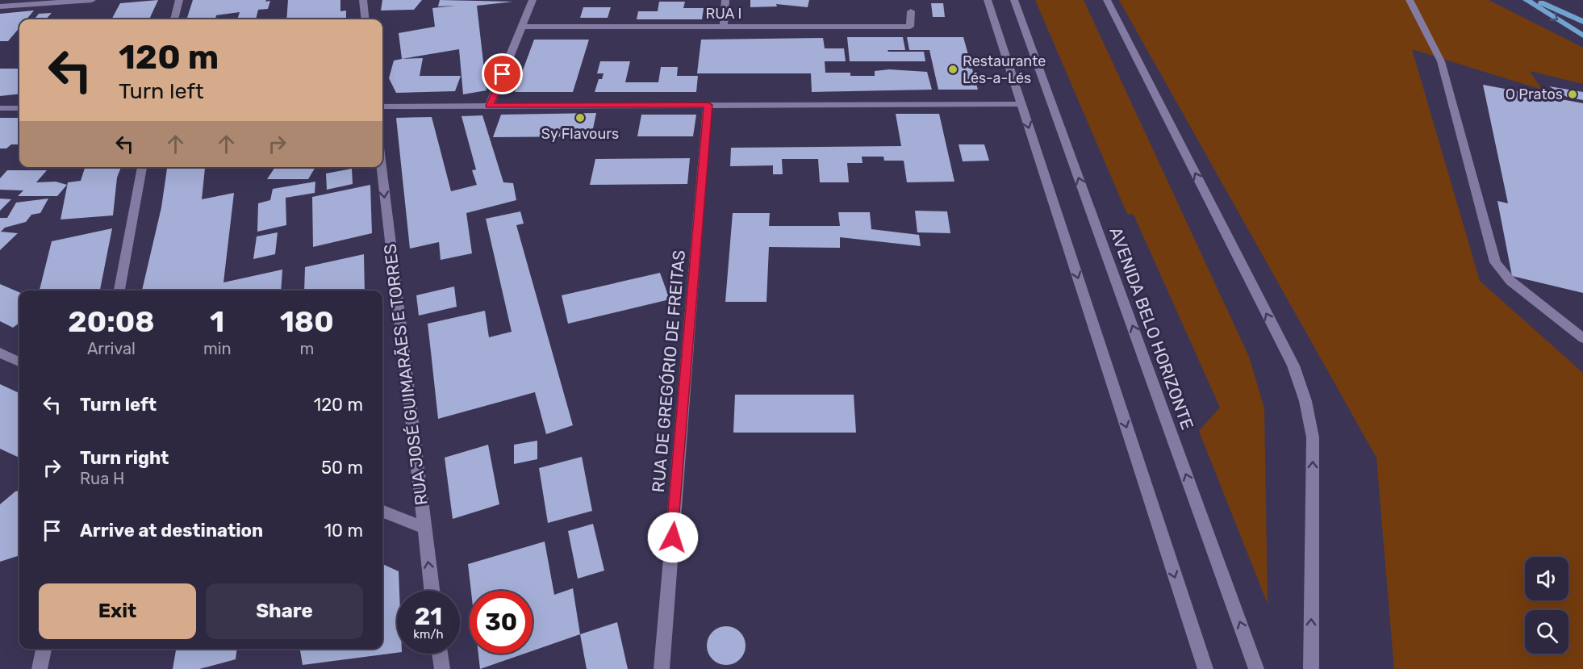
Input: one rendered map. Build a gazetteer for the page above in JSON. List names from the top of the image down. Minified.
{"streets":{"street":["RUA I","AVENIDA BELO HORIZONTE","RUA DE GREGÓRIO DE FREITAS","RUA JOSÉ GUIMARÃES E TORRES"]},"places":["Restaurante Lés-a-Lés","O Pratos","Sy Flavours"],"page":{"turn":["120 m","Turn left"],"eta":["20:08","Arrival","1","min","180","m"],"list":[{"name":"Turn left","value":"120 m"},{"name":"Turn right","note":"Rua H","value":"50 m"},{"name":"Arrive at destination","value":"10 m"}],"buttons":["Exit","Share"],"speed":"21 km/h","limit":"30"}}
